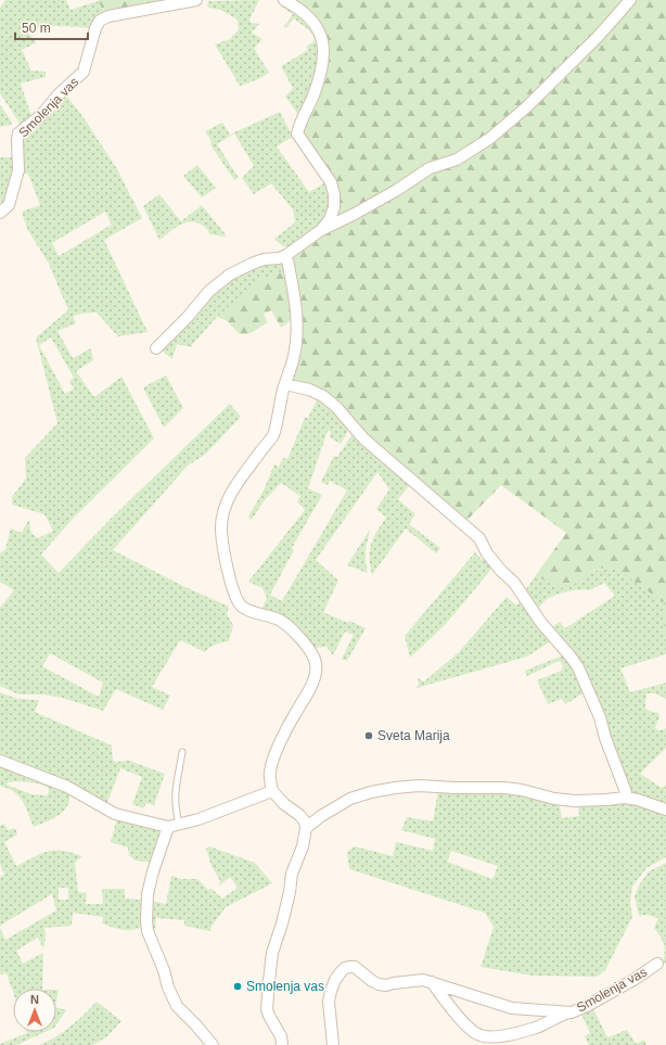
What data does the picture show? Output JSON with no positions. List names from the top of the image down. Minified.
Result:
{"streets":{"street":["Smolenja vas"]},"places":["Sveta Marija","Smolenja vas"],"scale_bar":"50 m","north":"top"}
